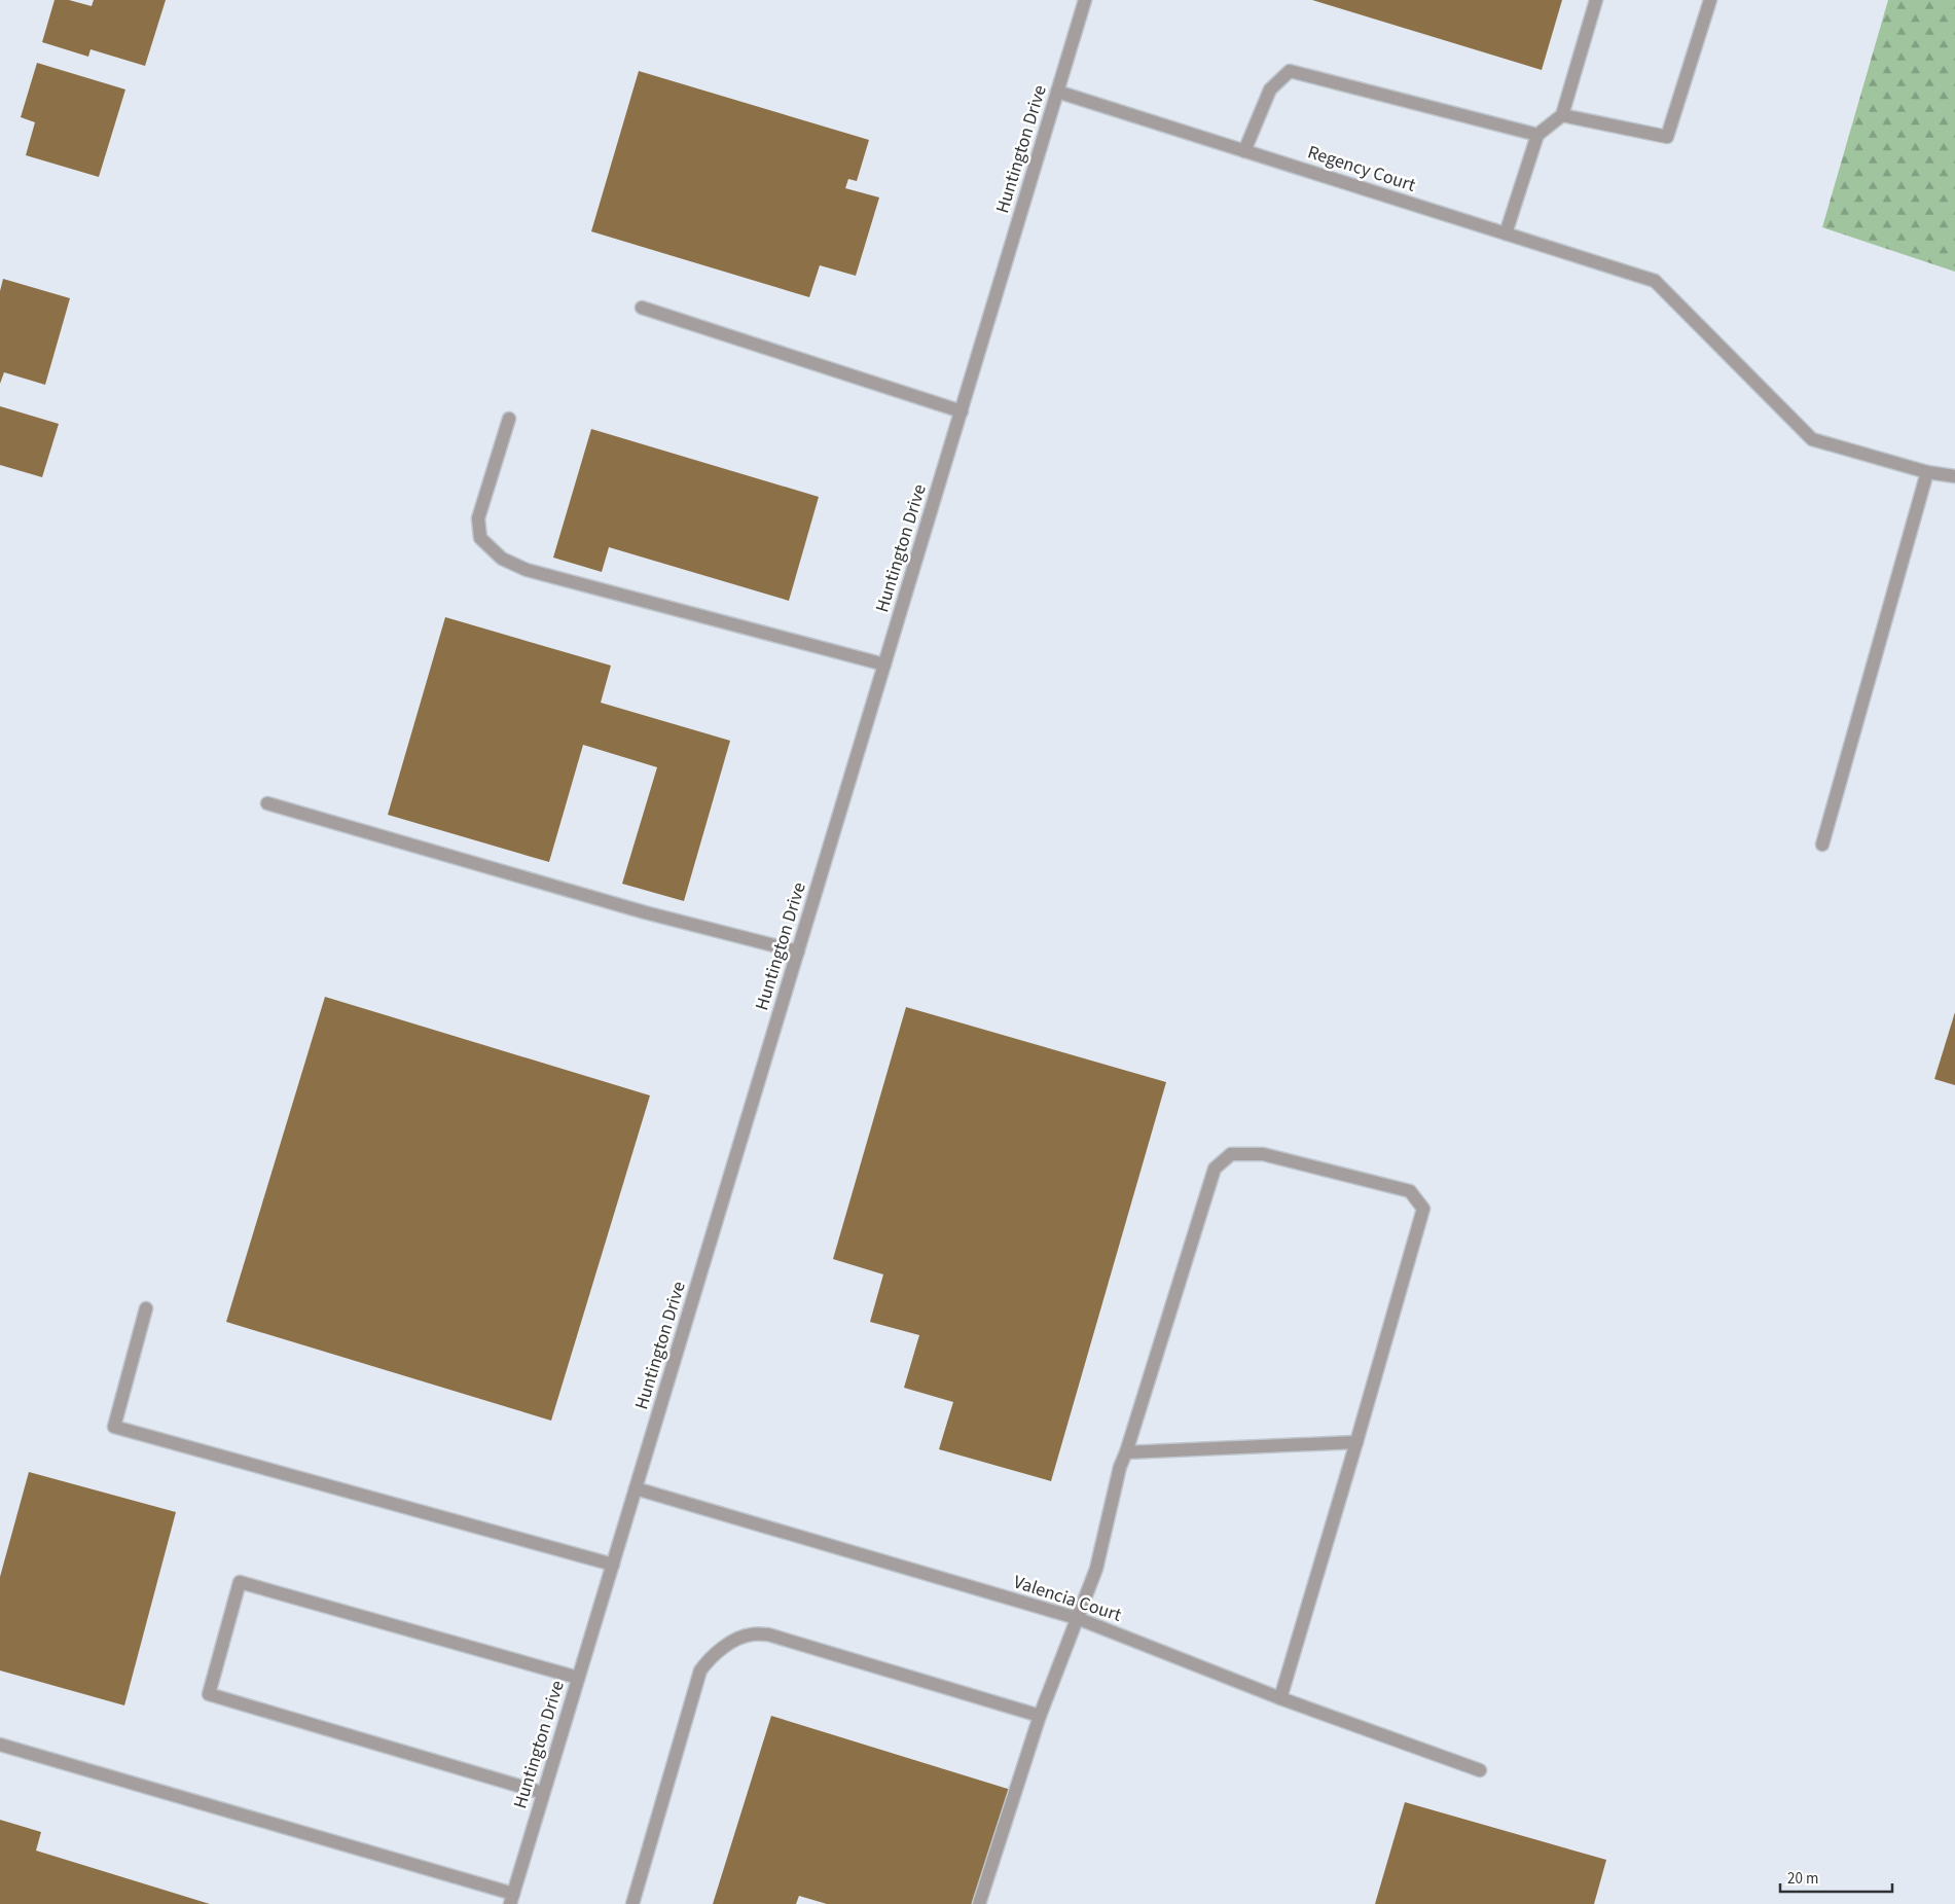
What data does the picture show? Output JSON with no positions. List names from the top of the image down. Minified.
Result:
{"streets":{"street":["Huntington Drive","Regency Court","Valencia Court"]},"crossings":[["Huntington Drive","Regency Court"],["Huntington Drive","Valencia Court"]],"scale_bar":"20 m"}
